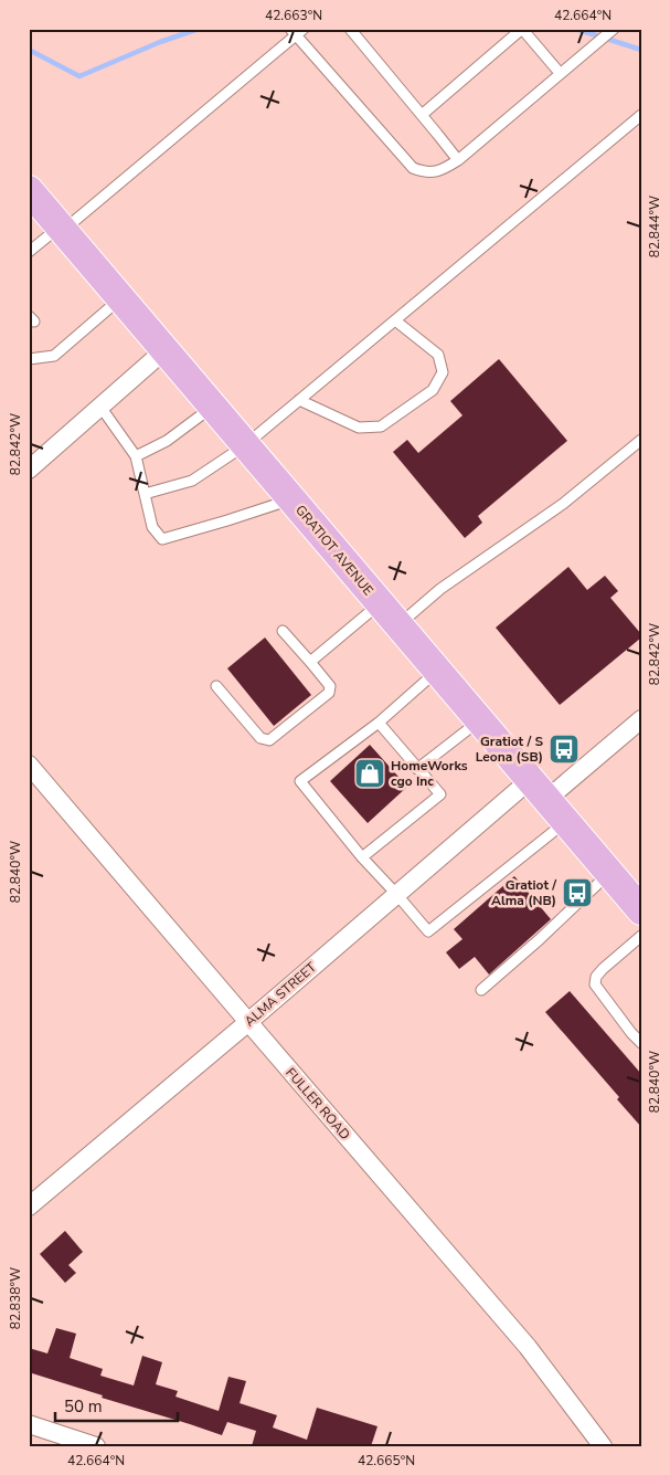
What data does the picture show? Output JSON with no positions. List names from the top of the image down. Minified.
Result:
{"streets":{"main road":["GRATIOT AVENUE"],"street":["ALMA STREET","FULLER ROAD"]},"crossings":[["GRATIOT AVENUE","ALMA STREET"],["ALMA STREET","FULLER ROAD"]],"places":{"bus stop":["Gratiot / S Leona (SB)","Gratiot / Alma (NB)"],"shop":["HomeWorks cgo Inc"]},"scale_bar":"50 m","coordinates":["42.663°N","42.664°N","82.844°W","82.842°W","82.840°W","82.838°W","42.665°N"]}
